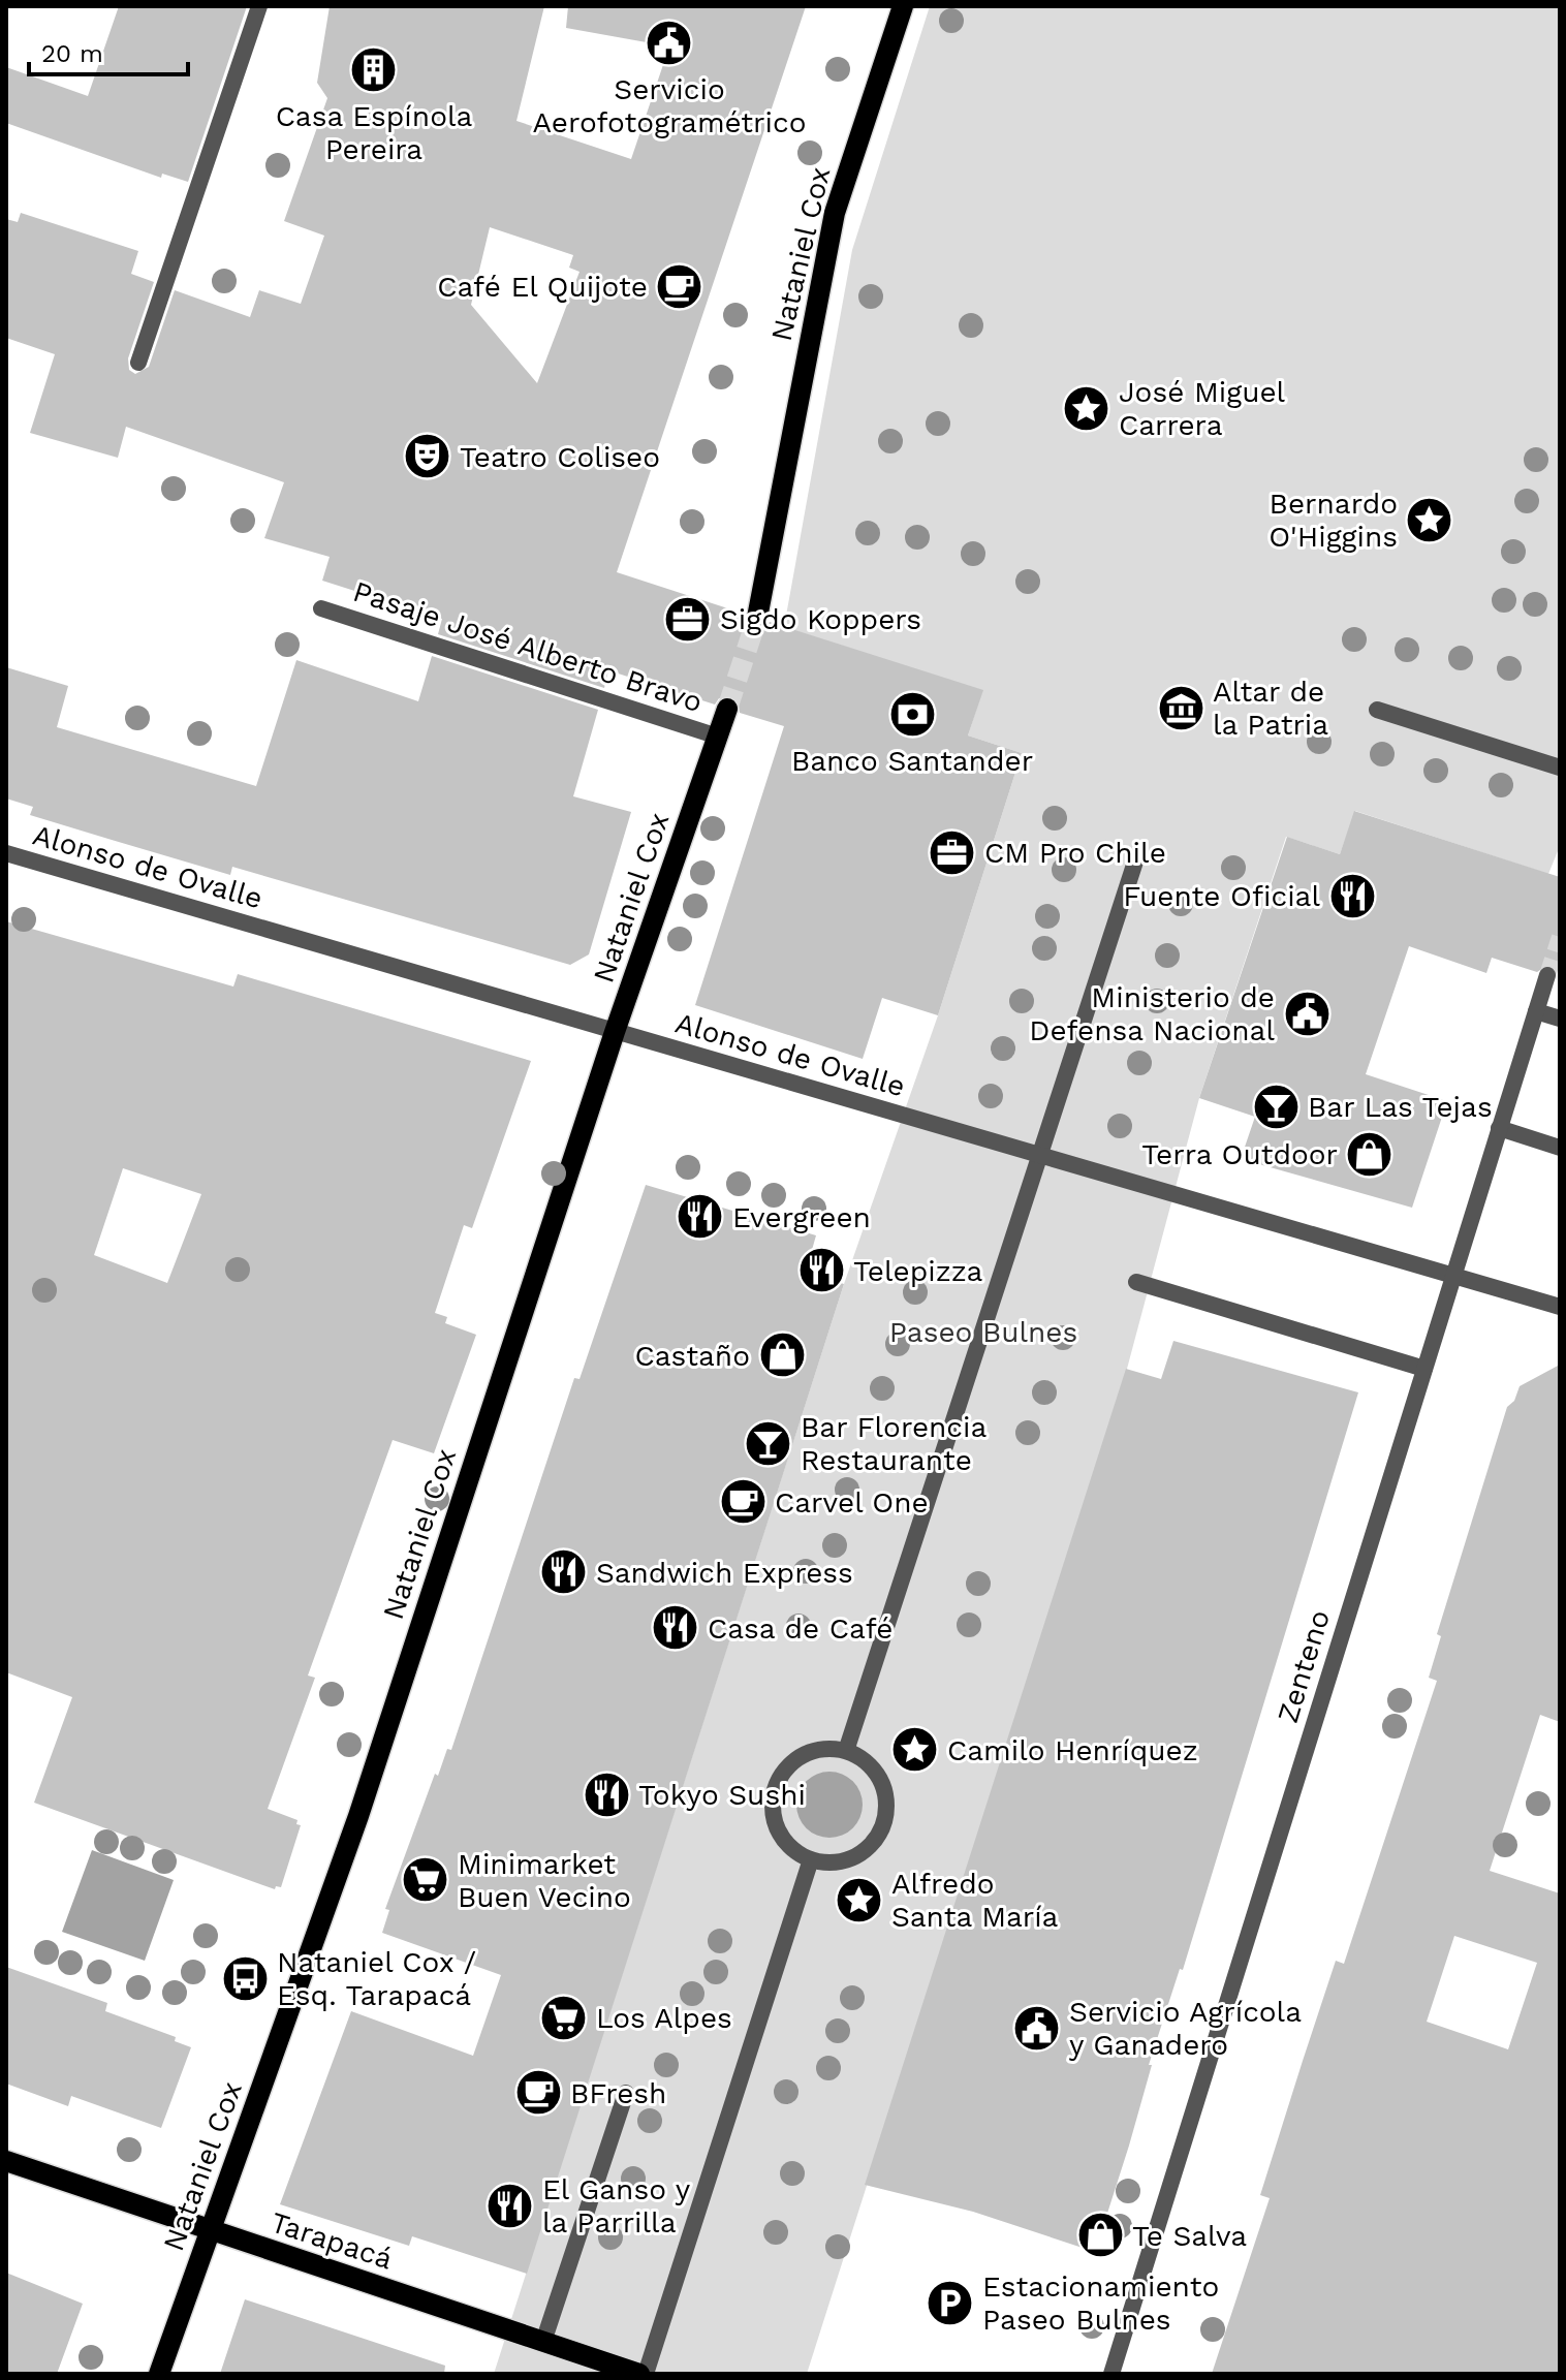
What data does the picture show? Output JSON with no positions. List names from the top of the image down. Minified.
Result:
{"streets":{"main road":["Nataniel Cox","Tarapacá"],"street":["Pasaje José Alberto Bravo","Alonso de Ovalle","Zenteno"]},"crossings":[["Nataniel Cox","Pasaje José Alberto Bravo"],["Nataniel Cox","Alonso de Ovalle"],["Nataniel Cox","Tarapacá"],["Alonso de Ovalle","Zenteno"]],"parks":["Paseo Bulnes"],"places":{"public building":["Servicio Aerofotogramétrico","Ministerio de Defensa Nacional","Servicio Agrícola y Ganadero"],"building":["Casa Espínola Pereira"],"cafe":["Café El Quijote","Carvel One","BFresh"],"place":["José Miguel Carrera","Bernardo O'Higgins","Camilo Henríquez","Alfredo Santa María"],"theatre":["Teatro Coliseo"],"office":["Sigdo Koppers","CM Pro Chile"],"museum":["Altar de la Patria"],"bank":["Banco Santander"],"restaurant":["Fuente Oficial","Evergreen","Telepizza","Sandwich Express","Casa de Café","Tokyo Sushi","El Ganso y la Parrilla"],"bar":["Bar Las Tejas","Bar Florencia Restaurante"],"shop":["Terra Outdoor","Castaño","Te Salva"],"supermarket":["Minimarket Buen Vecino","Los Alpes"],"bus stop":["Nataniel Cox / Esq. Tarapacá"],"parking":["Estacionamiento Paseo Bulnes"]},"scale_bar":"20 m"}
